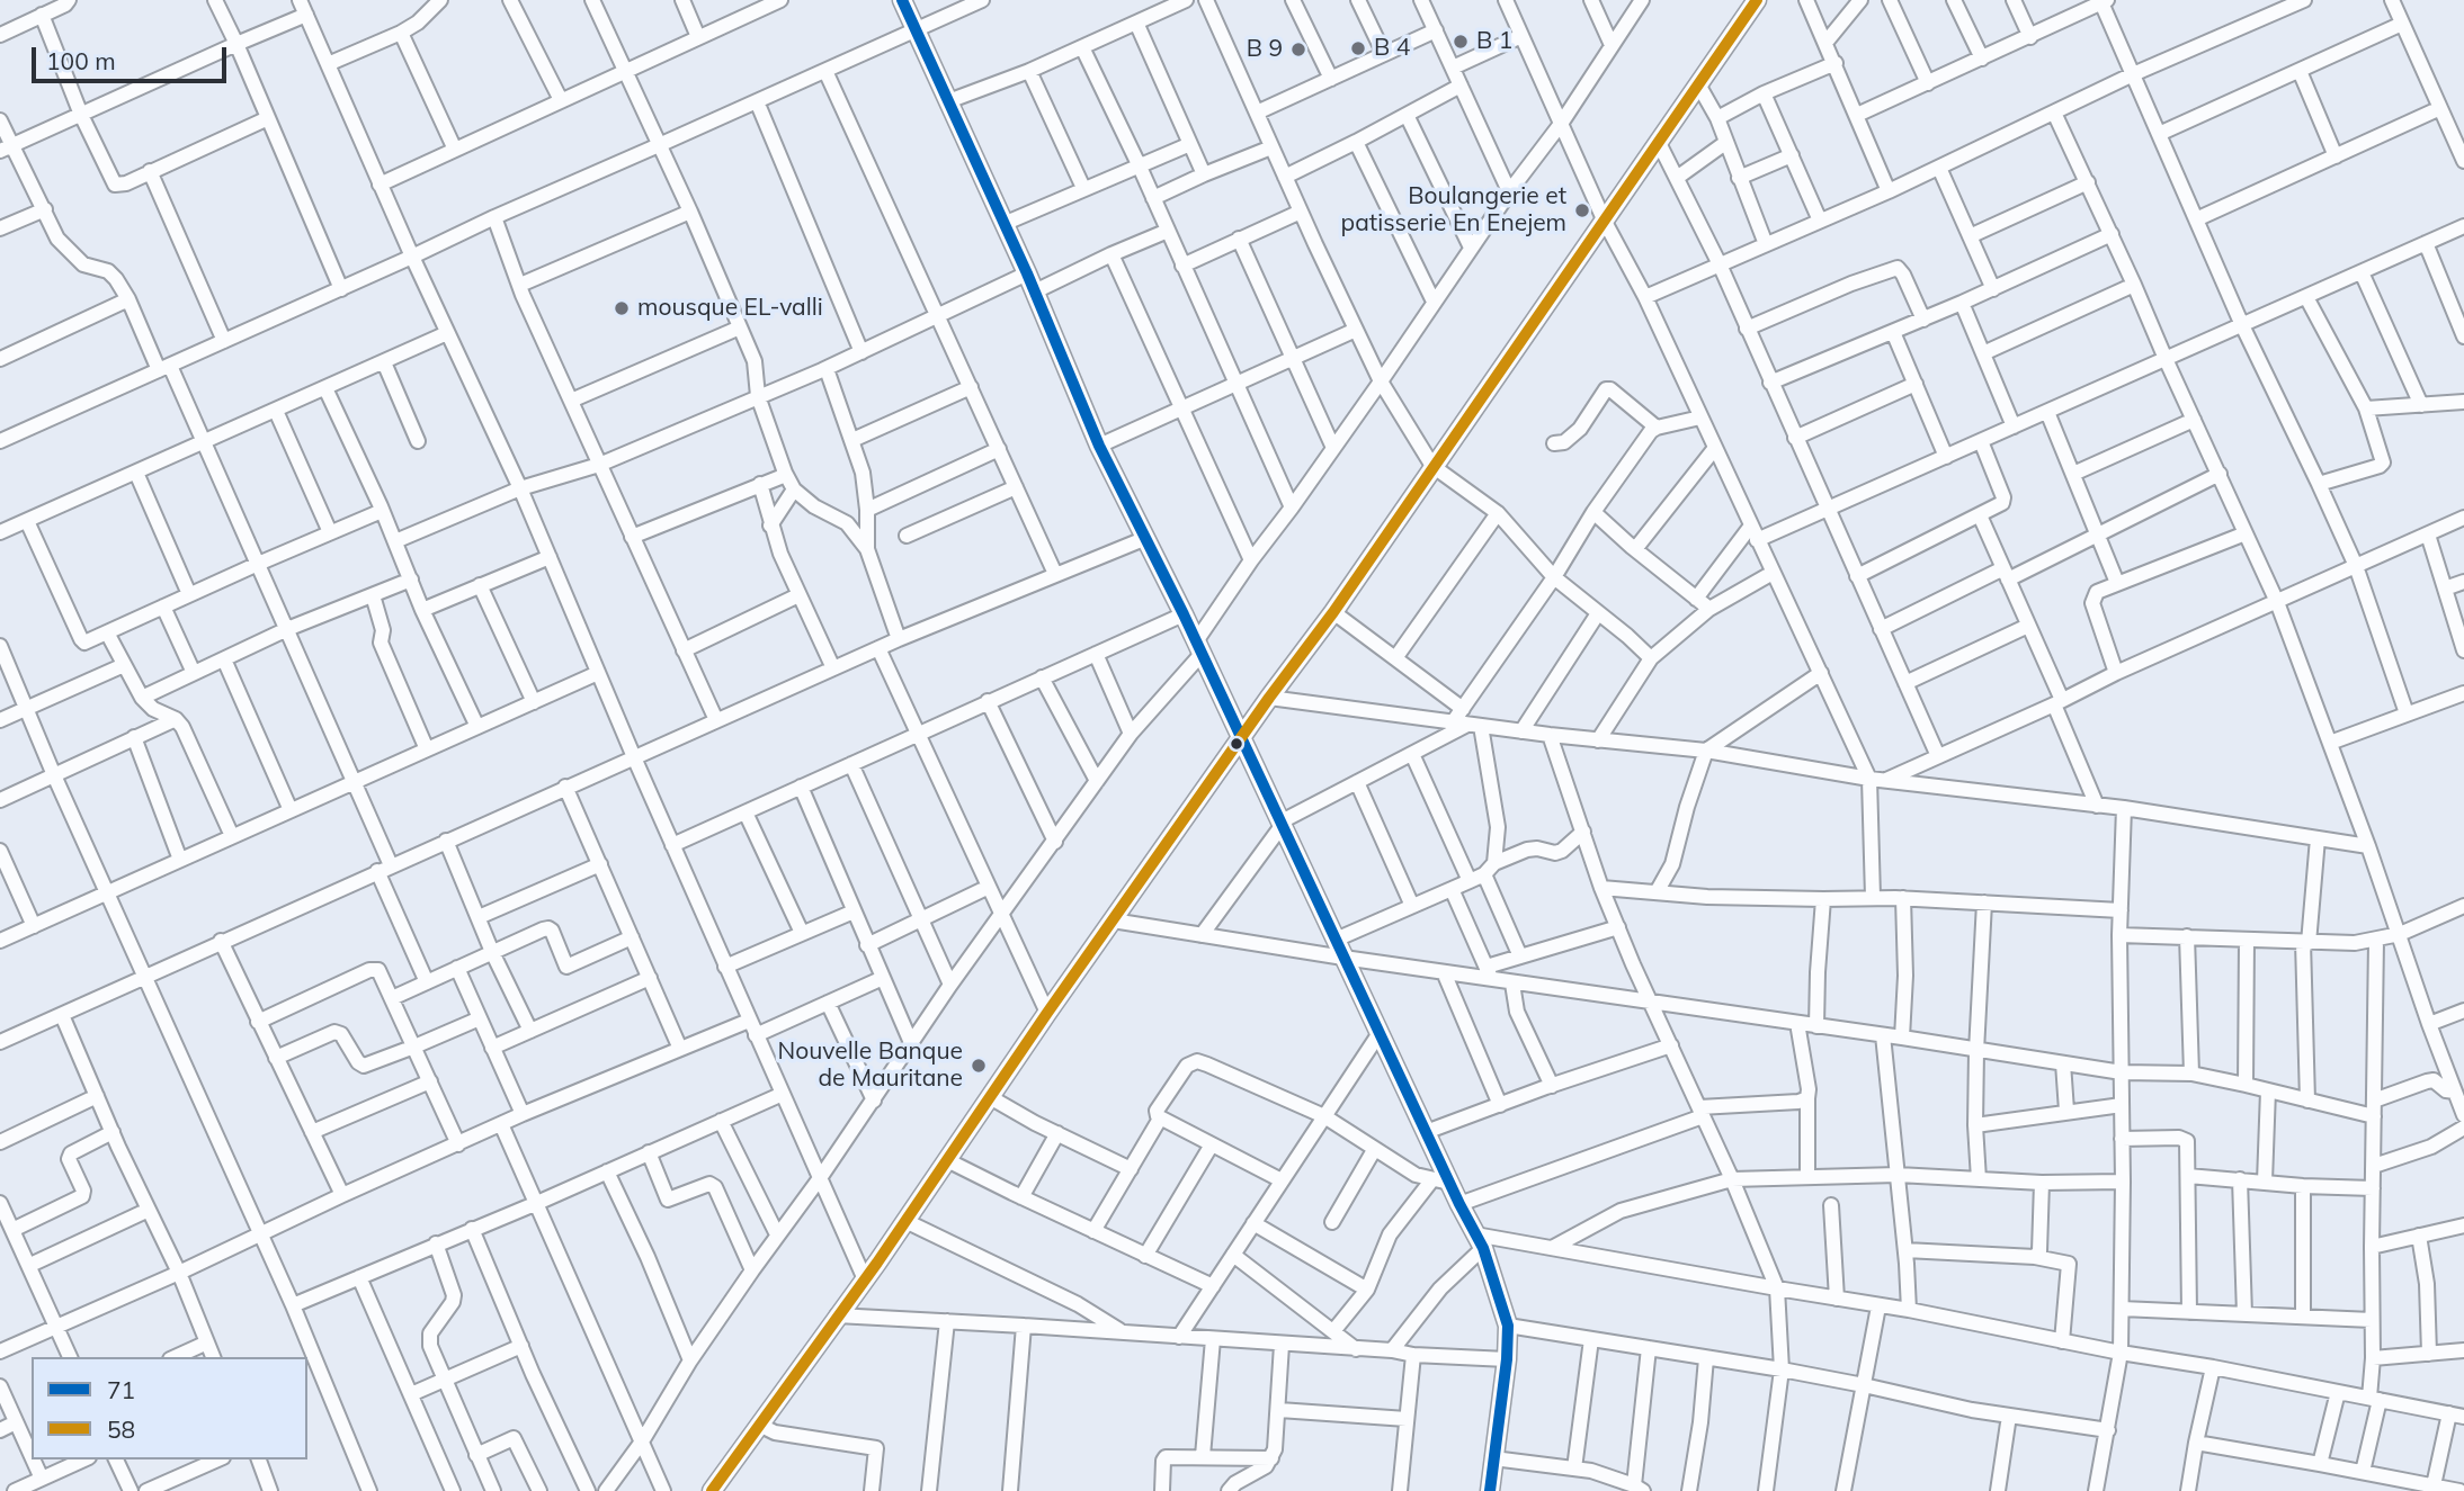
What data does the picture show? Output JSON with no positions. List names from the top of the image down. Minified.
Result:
{"places":["B 1","B 4","B 9","Boulangerie et patisserie En Enejem","mousque EL-valli","Nouvelle Banque de Mauritane"],"lines":["transit line 71","transit line 58"],"legend":["71","58"],"scale_bar":"100 m"}
